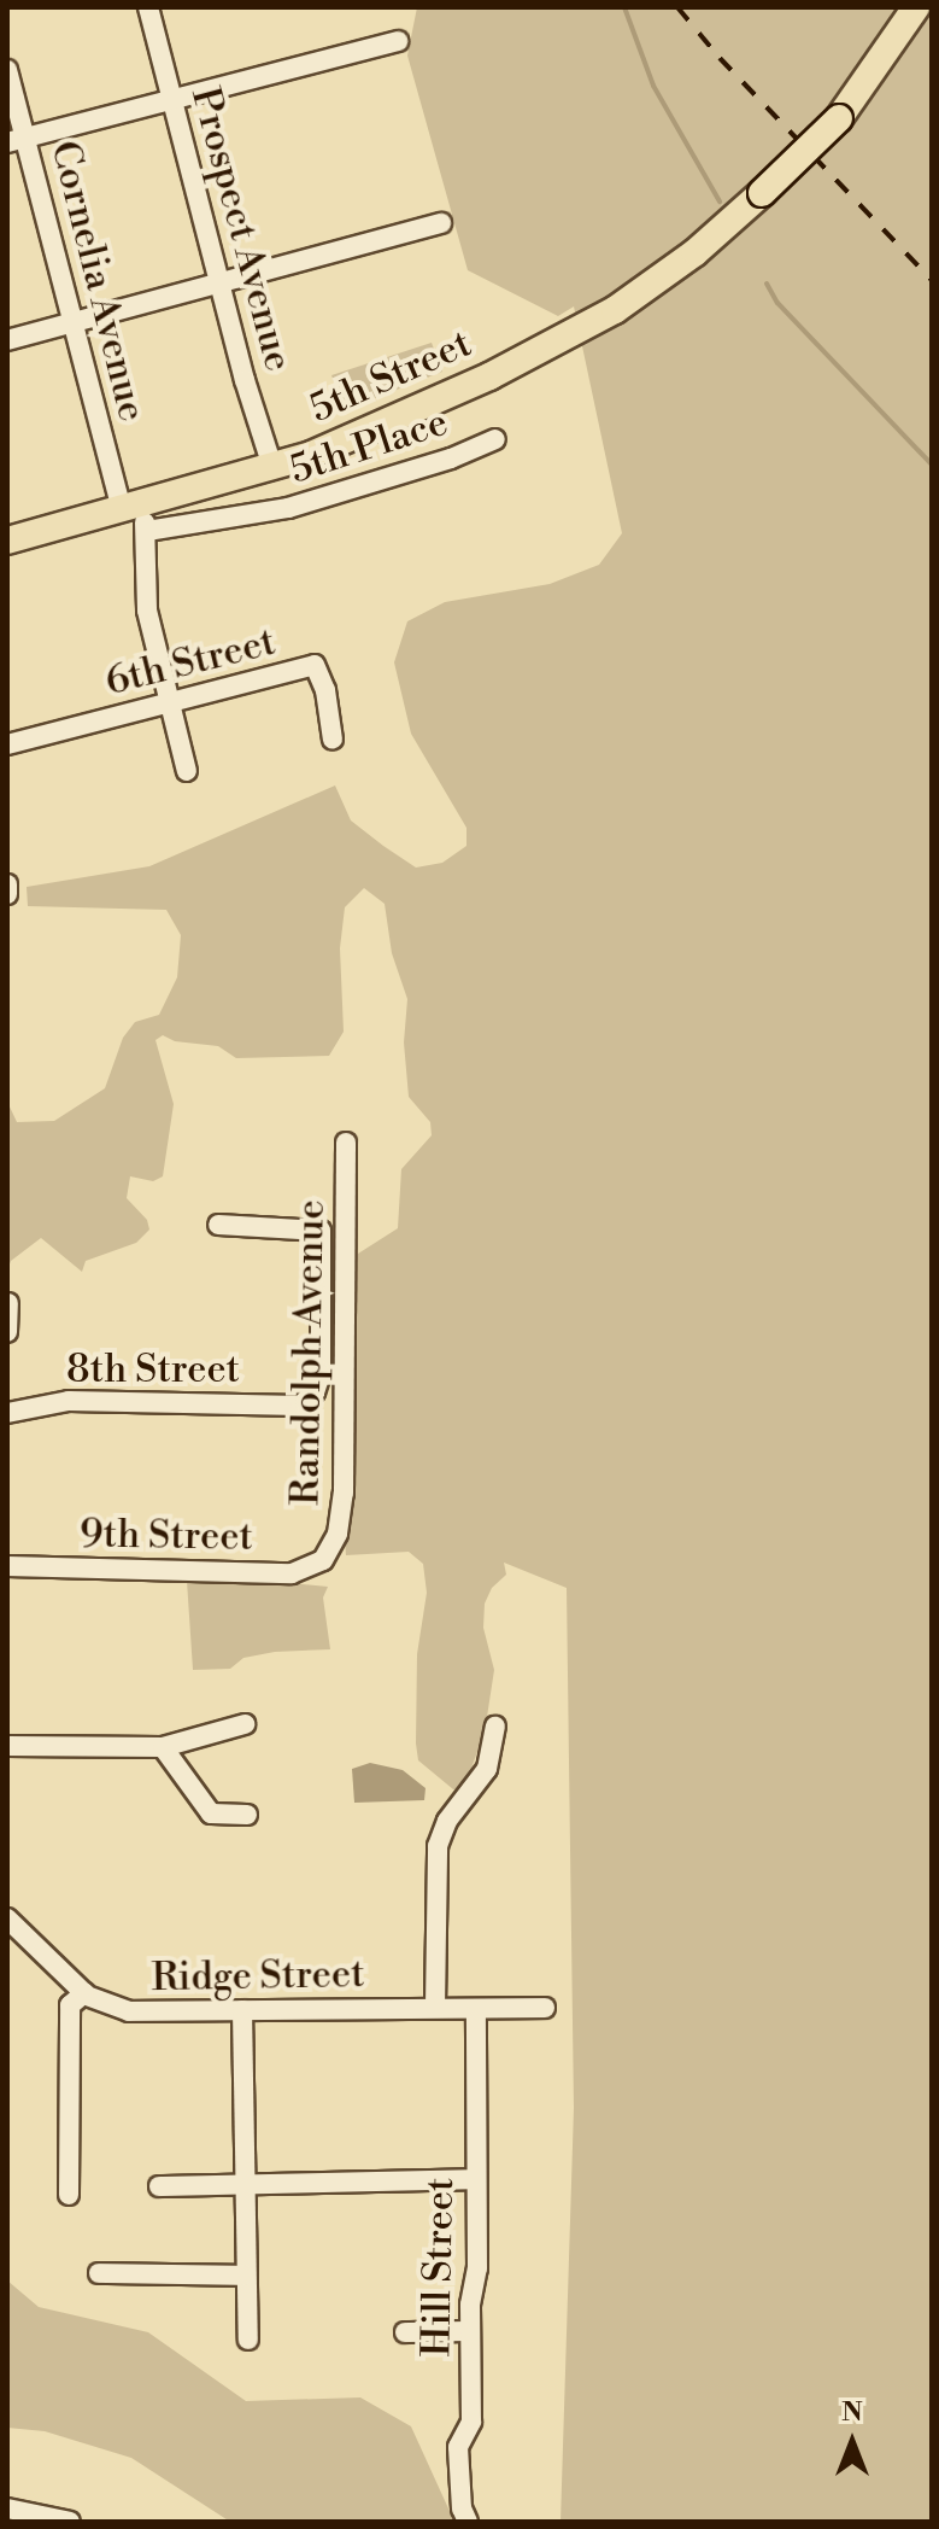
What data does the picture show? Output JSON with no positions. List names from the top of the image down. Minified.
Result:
{"streets":{"main road":["5th Street"],"street":["Prospect Avenue","Cornelia Avenue","5th Place","6th Street","Randolph Avenue","8th Street","9th Street","Ridge Street","Hill Street"]},"crossings":[["Prospect Avenue","5th Street"],["Cornelia Avenue","5th Street"],["Cornelia Avenue","5th Place"],["Cornelia Avenue","6th Street"],["Randolph Avenue","8th Street"],["Randolph Avenue","9th Street"],["Ridge Street","Hill Street"]],"north":"top"}
